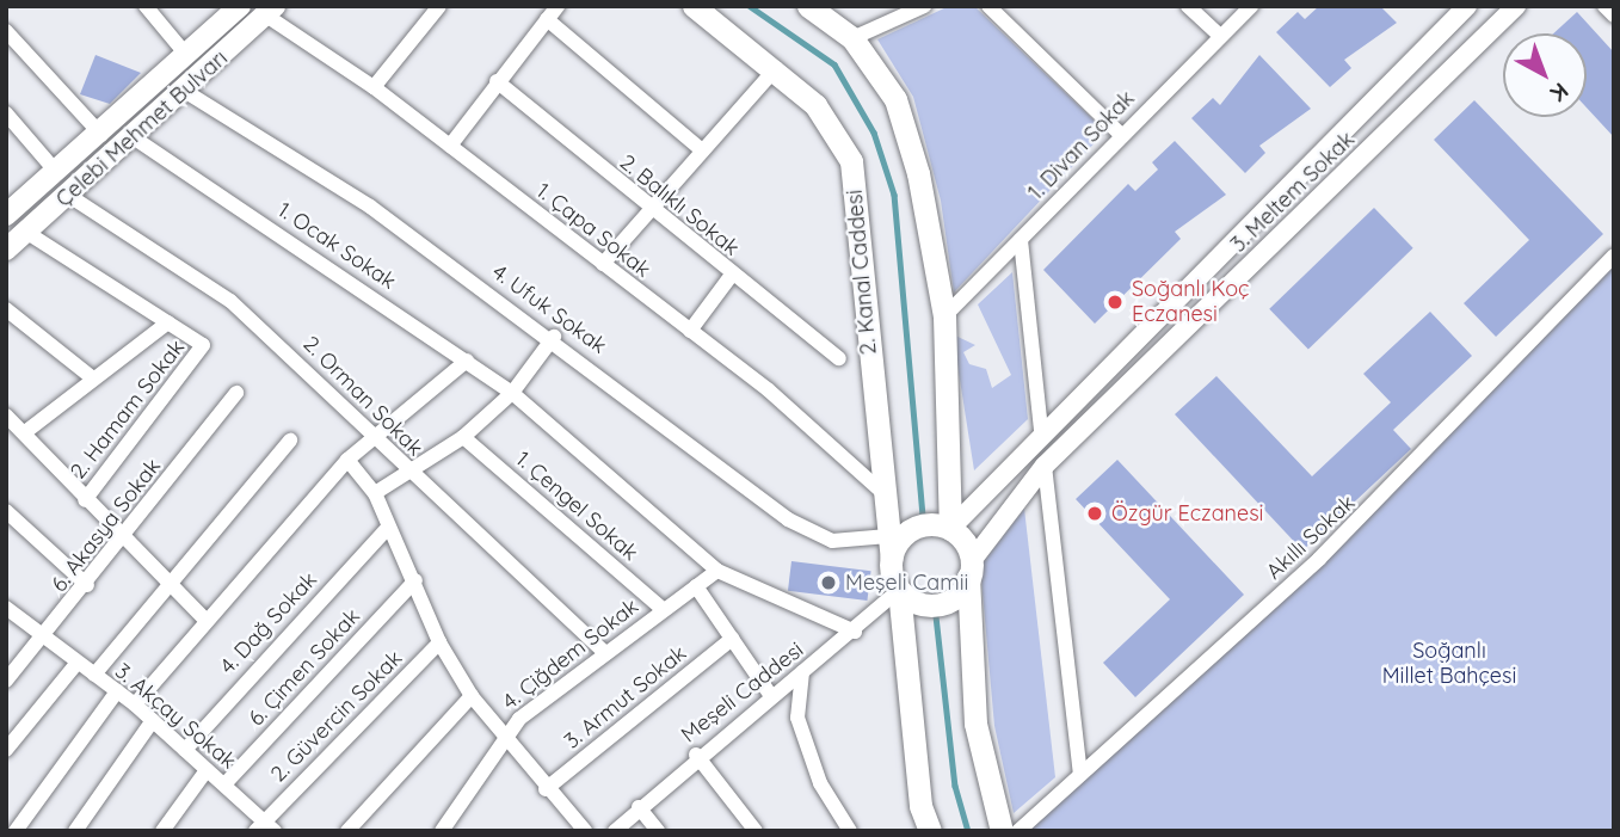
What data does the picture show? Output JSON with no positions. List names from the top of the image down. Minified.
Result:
{"streets":{"main road":["Çelebi Mehmet Bulvarı","2. Kanal Caddesi"],"street":["1. Divan Sokak","3. Meltem Sokak","2. Balıklı Sokak","1. Çapa Sokak","1. Ocak Sokak","4. Ufuk Sokak","2. Orman Sokak","2. Hamam Sokak","1. Çengel Sokak","6. Akasya Sokak","Akıllı Sokak","4. Dağ Sokak","4. Çiğdem Sokak","6. Çimen Sokak","Meşeli Caddesi","3. Armut Sokak","3. Akçay Sokak","2. Güvercin Sokak"]},"crossings":[["Çelebi Mehmet Bulvarı","1. Çapa Sokak"],["Çelebi Mehmet Bulvarı","1. Ocak Sokak"],["Çelebi Mehmet Bulvarı","4. Ufuk Sokak"],["Çelebi Mehmet Bulvarı","2. Orman Sokak"],["3. Meltem Sokak","2. Kanal Caddesi"],["3. Meltem Sokak","4. Ufuk Sokak"],["3. Meltem Sokak","Meşeli Caddesi"],["1. Çapa Sokak","2. Kanal Caddesi"],["1. Ocak Sokak","4. Çiğdem Sokak"],["1. Ocak Sokak","Meşeli Caddesi"],["2. Kanal Caddesi","4. Ufuk Sokak"],["2. Kanal Caddesi","Meşeli Caddesi"],["4. Ufuk Sokak","Meşeli Caddesi"],["2. Orman Sokak","4. Çiğdem Sokak"],["1. Çengel Sokak","4. Çiğdem Sokak"],["6. Akasya Sokak","3. Akçay Sokak"],["4. Dağ Sokak","3. Akçay Sokak"],["6. Çimen Sokak","3. Akçay Sokak"],["3. Akçay Sokak","2. Güvercin Sokak"]],"parks":["Soğanlı Millet Bahçesi"],"places":["Soğanlı Koç Eczanesi","Özgür Eczanesi","Meşeli Camii"],"north":"bottom right"}
